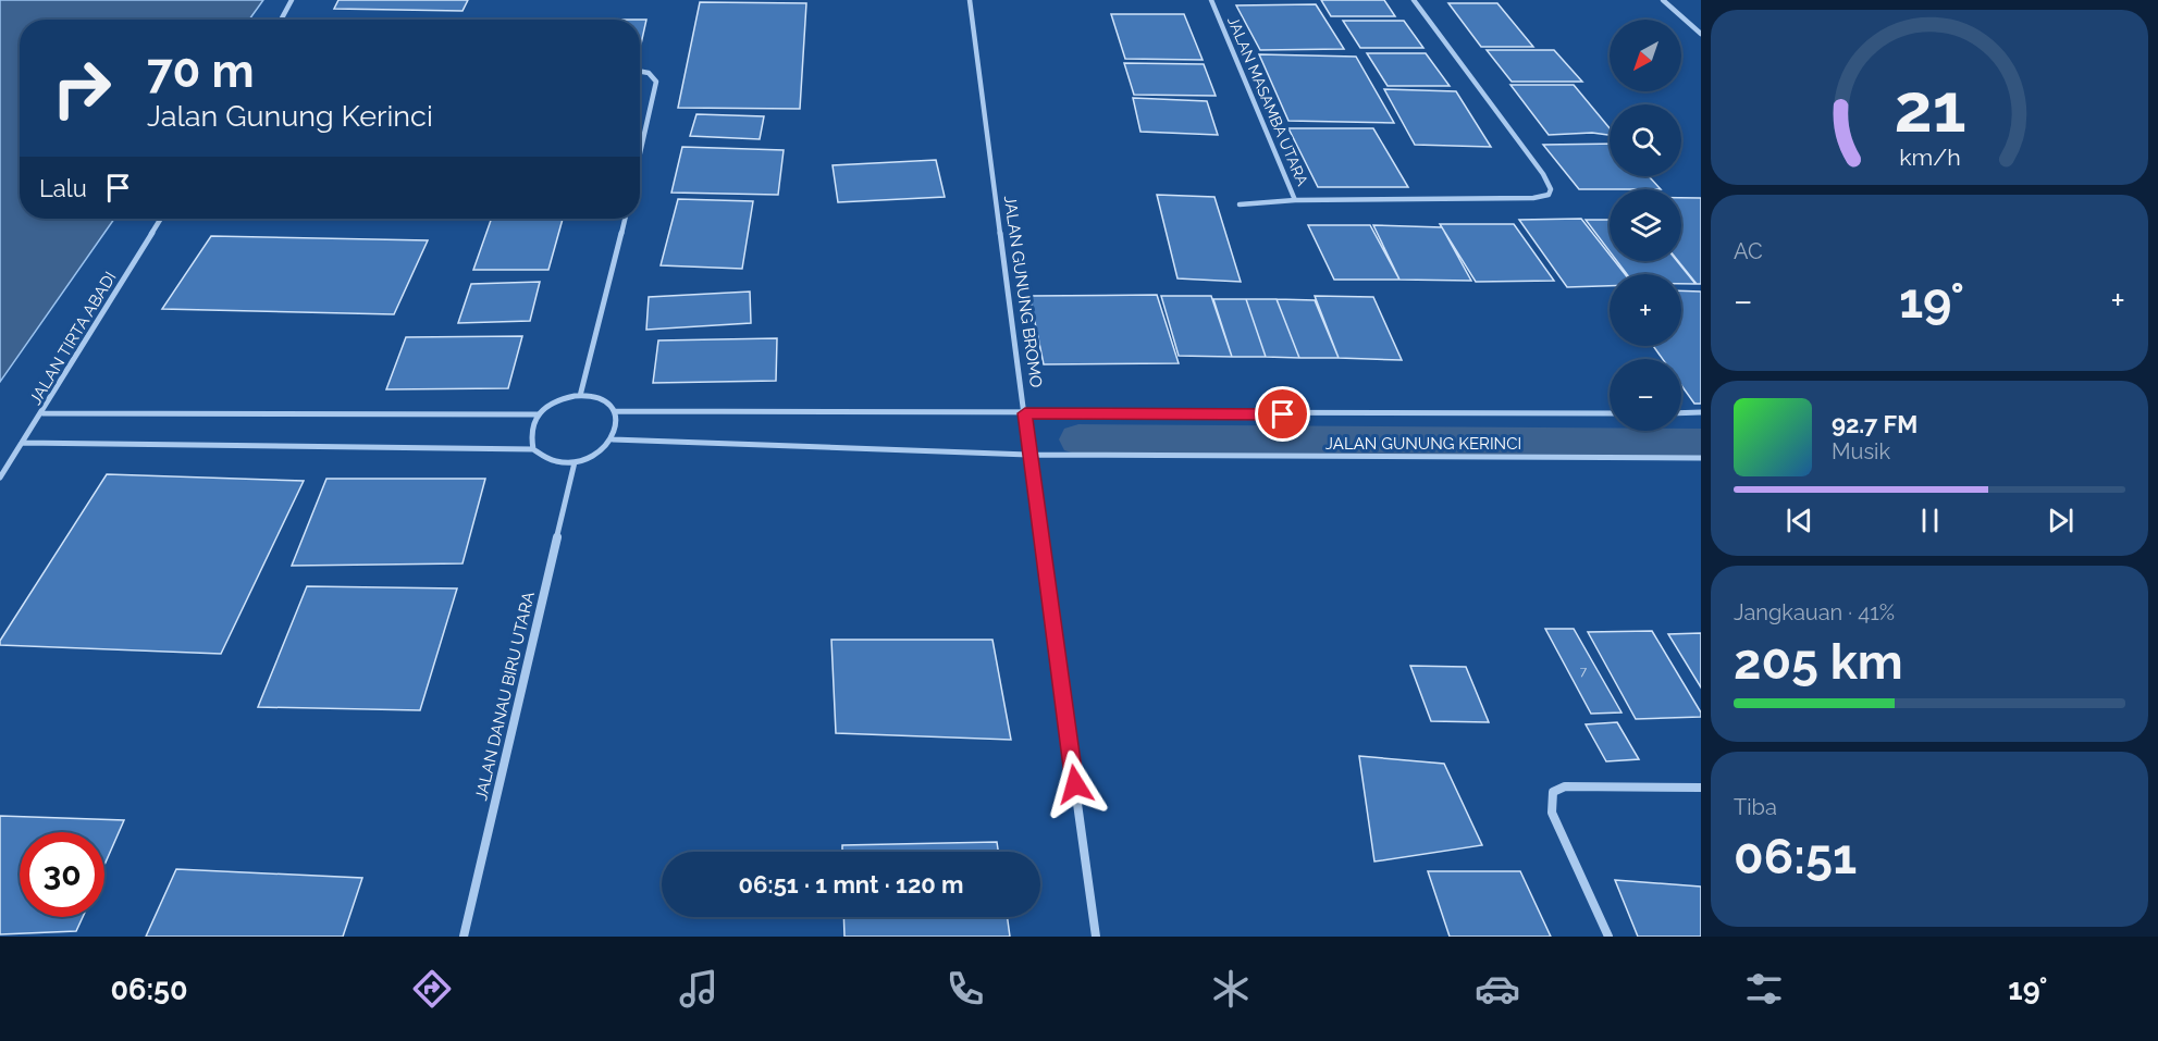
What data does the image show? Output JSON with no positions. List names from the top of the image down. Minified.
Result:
{"streets":{"street":["JALAN MASAMBA UTARA","JALAN GUNUNG BROMO","JALAN TIRTA ABADI","JALAN GUNUNG KERINCI","JALAN DANAU BIRU UTARA"]},"crossings":[["JALAN GUNUNG BROMO","JALAN GUNUNG KERINCI"],["JALAN GUNUNG KERINCI","JALAN DANAU BIRU UTARA"]],"house_numbers":["7"],"north":"bottom left","page":{"map_buttons":["+","−"],"turn":["70 m","Jalan Gunung Kerinci"],"then":"Lalu","tile":["AC",["Jangkauan · 41%","205 km"],["Tiba","06:51"]],"heat":["−","19°","+"],"song":["92.7 FM","Musik"],"limit":"30","trip":"06:51 · 1 mnt · 120 m","tabs":["06:50","19°"],"gauge":["21","km/h"]}}
